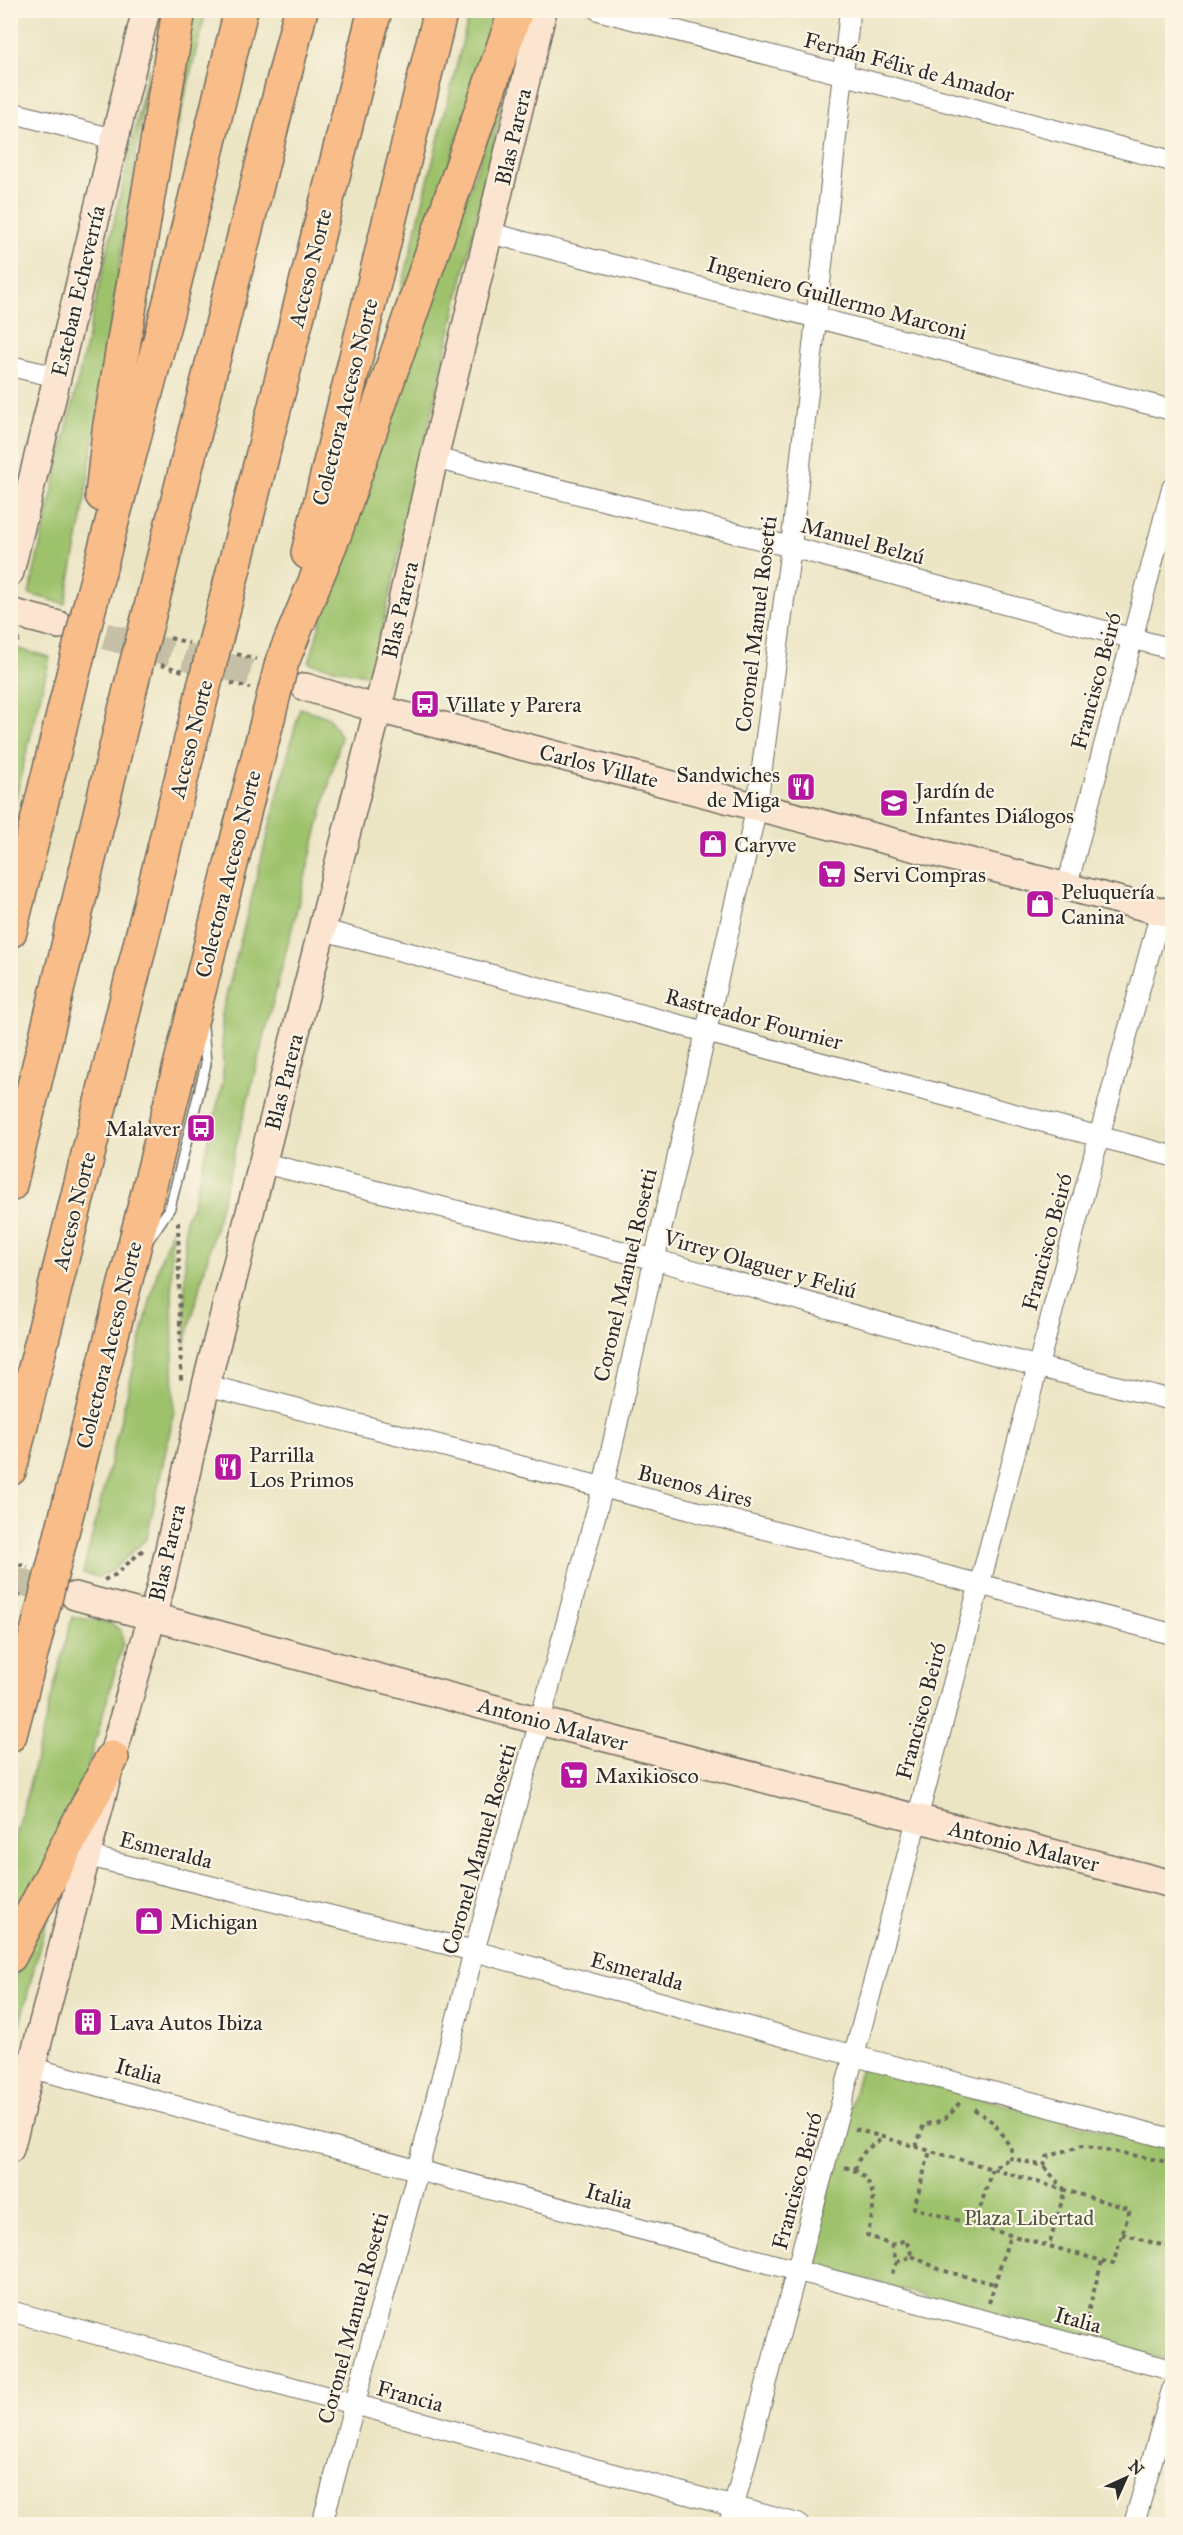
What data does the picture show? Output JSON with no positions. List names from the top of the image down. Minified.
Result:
{"streets":{"highway":["Acceso Norte","Colectora Acceso Norte"],"street":["Fernán Félix de Amador","Blas Parera","Esteban Echeverría","Ingeniero Guillermo Marconi","Manuel Belzú","Coronel Manuel Rosetti","Francisco Beiró","Carlos Villate","Rastreador Fournier","Virrey Olaguer y Feliú","Buenos Aires","Antonio Malaver","Esmeralda","Italia","Francia"]},"crossings":[["Fernán Félix de Amador","Coronel Manuel Rosetti"],["Blas Parera","Ingeniero Guillermo Marconi"],["Blas Parera","Manuel Belzú"],["Blas Parera","Carlos Villate"],["Blas Parera","Rastreador Fournier"],["Blas Parera","Virrey Olaguer y Feliú"],["Blas Parera","Buenos Aires"],["Blas Parera","Antonio Malaver"],["Blas Parera","Esmeralda"],["Blas Parera","Italia"],["Ingeniero Guillermo Marconi","Coronel Manuel Rosetti"],["Manuel Belzú","Coronel Manuel Rosetti"],["Manuel Belzú","Francisco Beiró"],["Coronel Manuel Rosetti","Carlos Villate"],["Coronel Manuel Rosetti","Rastreador Fournier"],["Coronel Manuel Rosetti","Virrey Olaguer y Feliú"],["Coronel Manuel Rosetti","Buenos Aires"],["Coronel Manuel Rosetti","Antonio Malaver"],["Coronel Manuel Rosetti","Esmeralda"],["Coronel Manuel Rosetti","Italia"],["Coronel Manuel Rosetti","Francia"],["Francisco Beiró","Carlos Villate"],["Francisco Beiró","Rastreador Fournier"],["Francisco Beiró","Virrey Olaguer y Feliú"],["Francisco Beiró","Buenos Aires"],["Francisco Beiró","Antonio Malaver"],["Francisco Beiró","Esmeralda"],["Francisco Beiró","Italia"],["Francisco Beiró","Francia"]],"parks":["Plaza Libertad"],"places":{"bus stop":["Villate y Parera","Malaver"],"restaurant":["Sandwiches de Miga","Parrilla Los Primos"],"school or university":["Jardín de Infantes Diálogos"],"shop":["Caryve","Peluquería Canina","Michigan"],"supermarket":["Servi Compras","Maxikiosco"],"building":["Lava Autos Ibiza"]},"north":"top right"}
